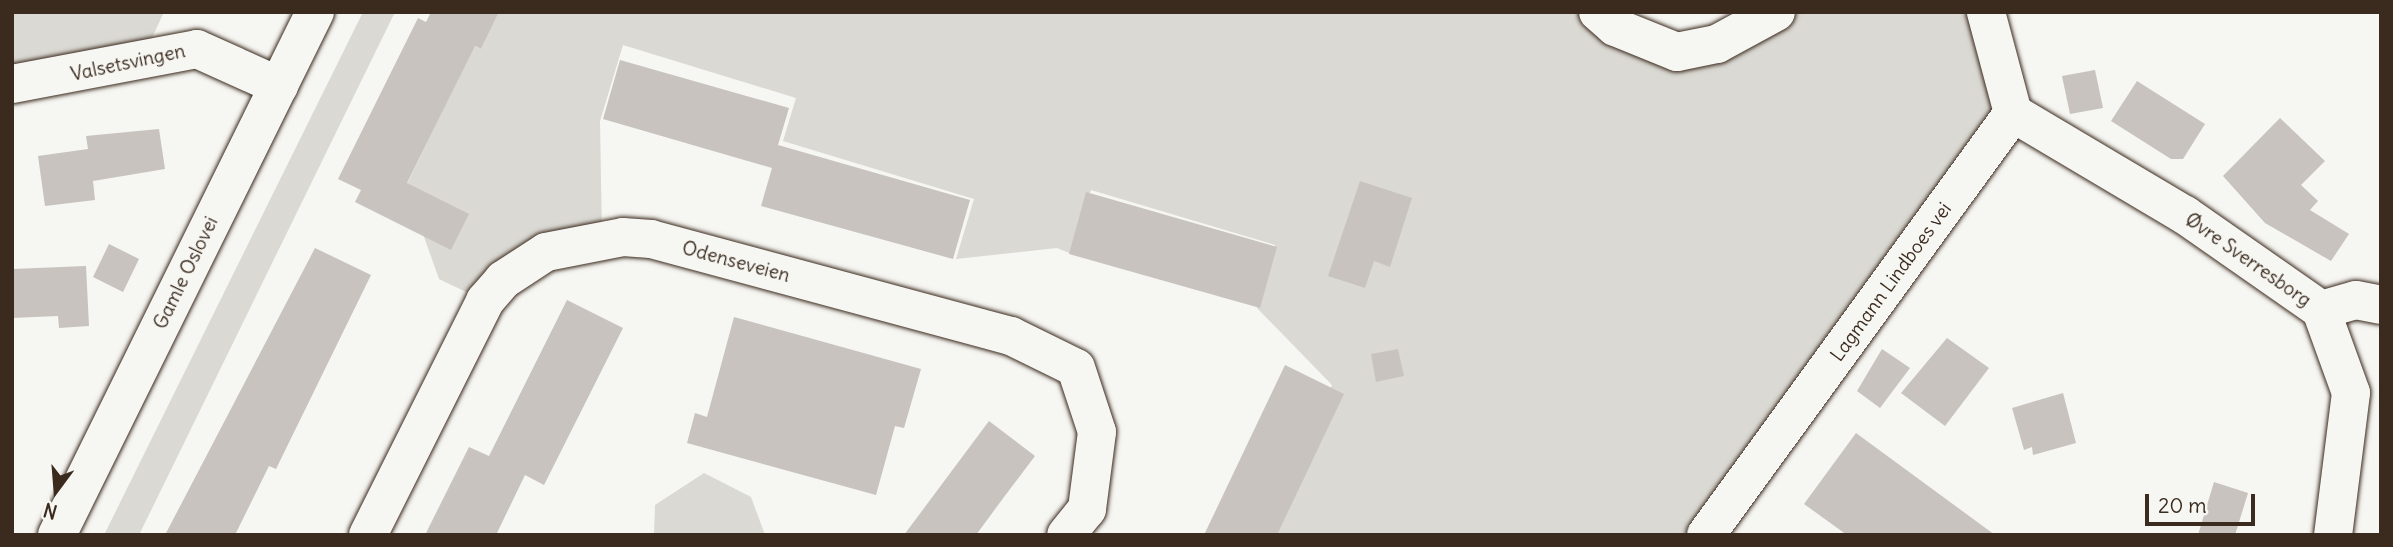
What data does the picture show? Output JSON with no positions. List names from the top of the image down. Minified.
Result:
{"streets":{"street":["Valsetsvingen","Øvre Sverresborg","Odenseveien","Gamle Oslovei","Lagmann Lindboes vei"]},"crossings":[["Valsetsvingen","Gamle Oslovei"],["Øvre Sverresborg","Lagmann Lindboes vei"]],"scale_bar":"20 m","north":"bottom"}
